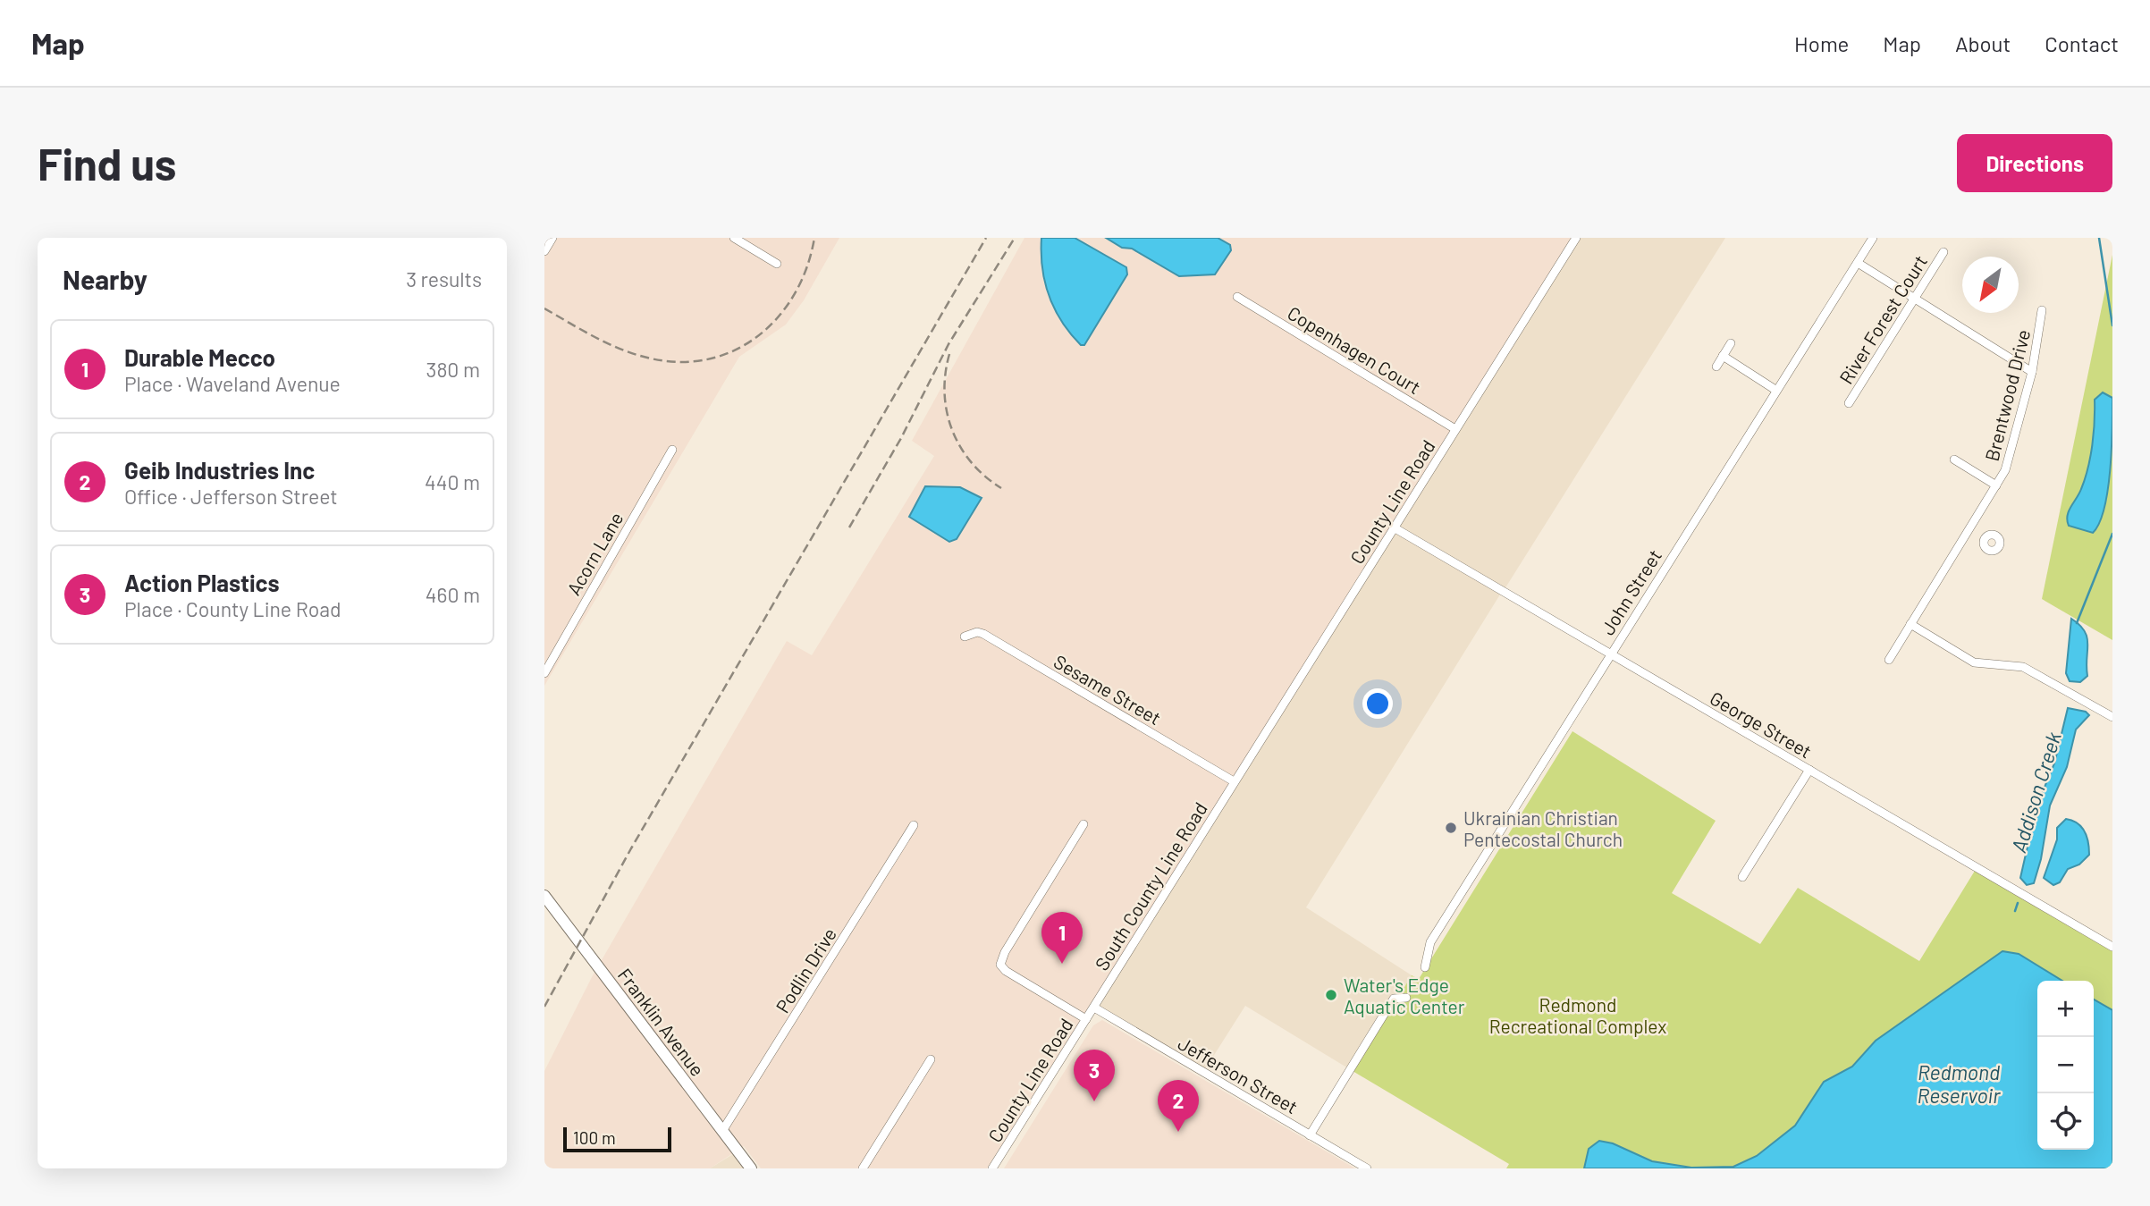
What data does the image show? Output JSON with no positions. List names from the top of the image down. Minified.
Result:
{"streets":{"main road":["Franklin Avenue"],"street":["River Forest Court","Copenhagen Court","Brentwood Drive","County Line Road","Acorn Lane","John Street","Sesame Street","George Street","South County Line Road","Podlin Drive","Jefferson Street"]},"crossings":[["Copenhagen Court","County Line Road"],["County Line Road","Sesame Street"],["County Line Road","George Street"],["County Line Road","South County Line Road"],["County Line Road","Jefferson Street"],["John Street","George Street"],["Sesame Street","South County Line Road"],["South County Line Road","Jefferson Street"],["Podlin Drive","Franklin Avenue"]],"water":["Addison Creek","Redmond Reservoir"],"parks":["Redmond Recreational Complex"],"places":["Ukrainian Christian Pentecostal Church","Water's Edge Aquatic Center"],"scale_bar":"100 m","north":"bottom left","page":{"header":"Map","nav":["Home","Map","About","Contact"],"buttons":"Directions","title":"Find us","heading":["Nearby","3 results"],"list":[{"mark":"1","name":"Durable Mecco","note":"Place · Waveland Avenue","value":"380 m"},{"mark":"2","name":"Geib Industries Inc","note":"Office · Jefferson Street","value":"440 m"},{"mark":"3","name":"Action Plastics","note":"Place · County Line Road","value":"460 m"}],"pins":["1","3","2"],"map_buttons":["+","−"],"scale":"100 m"}}
